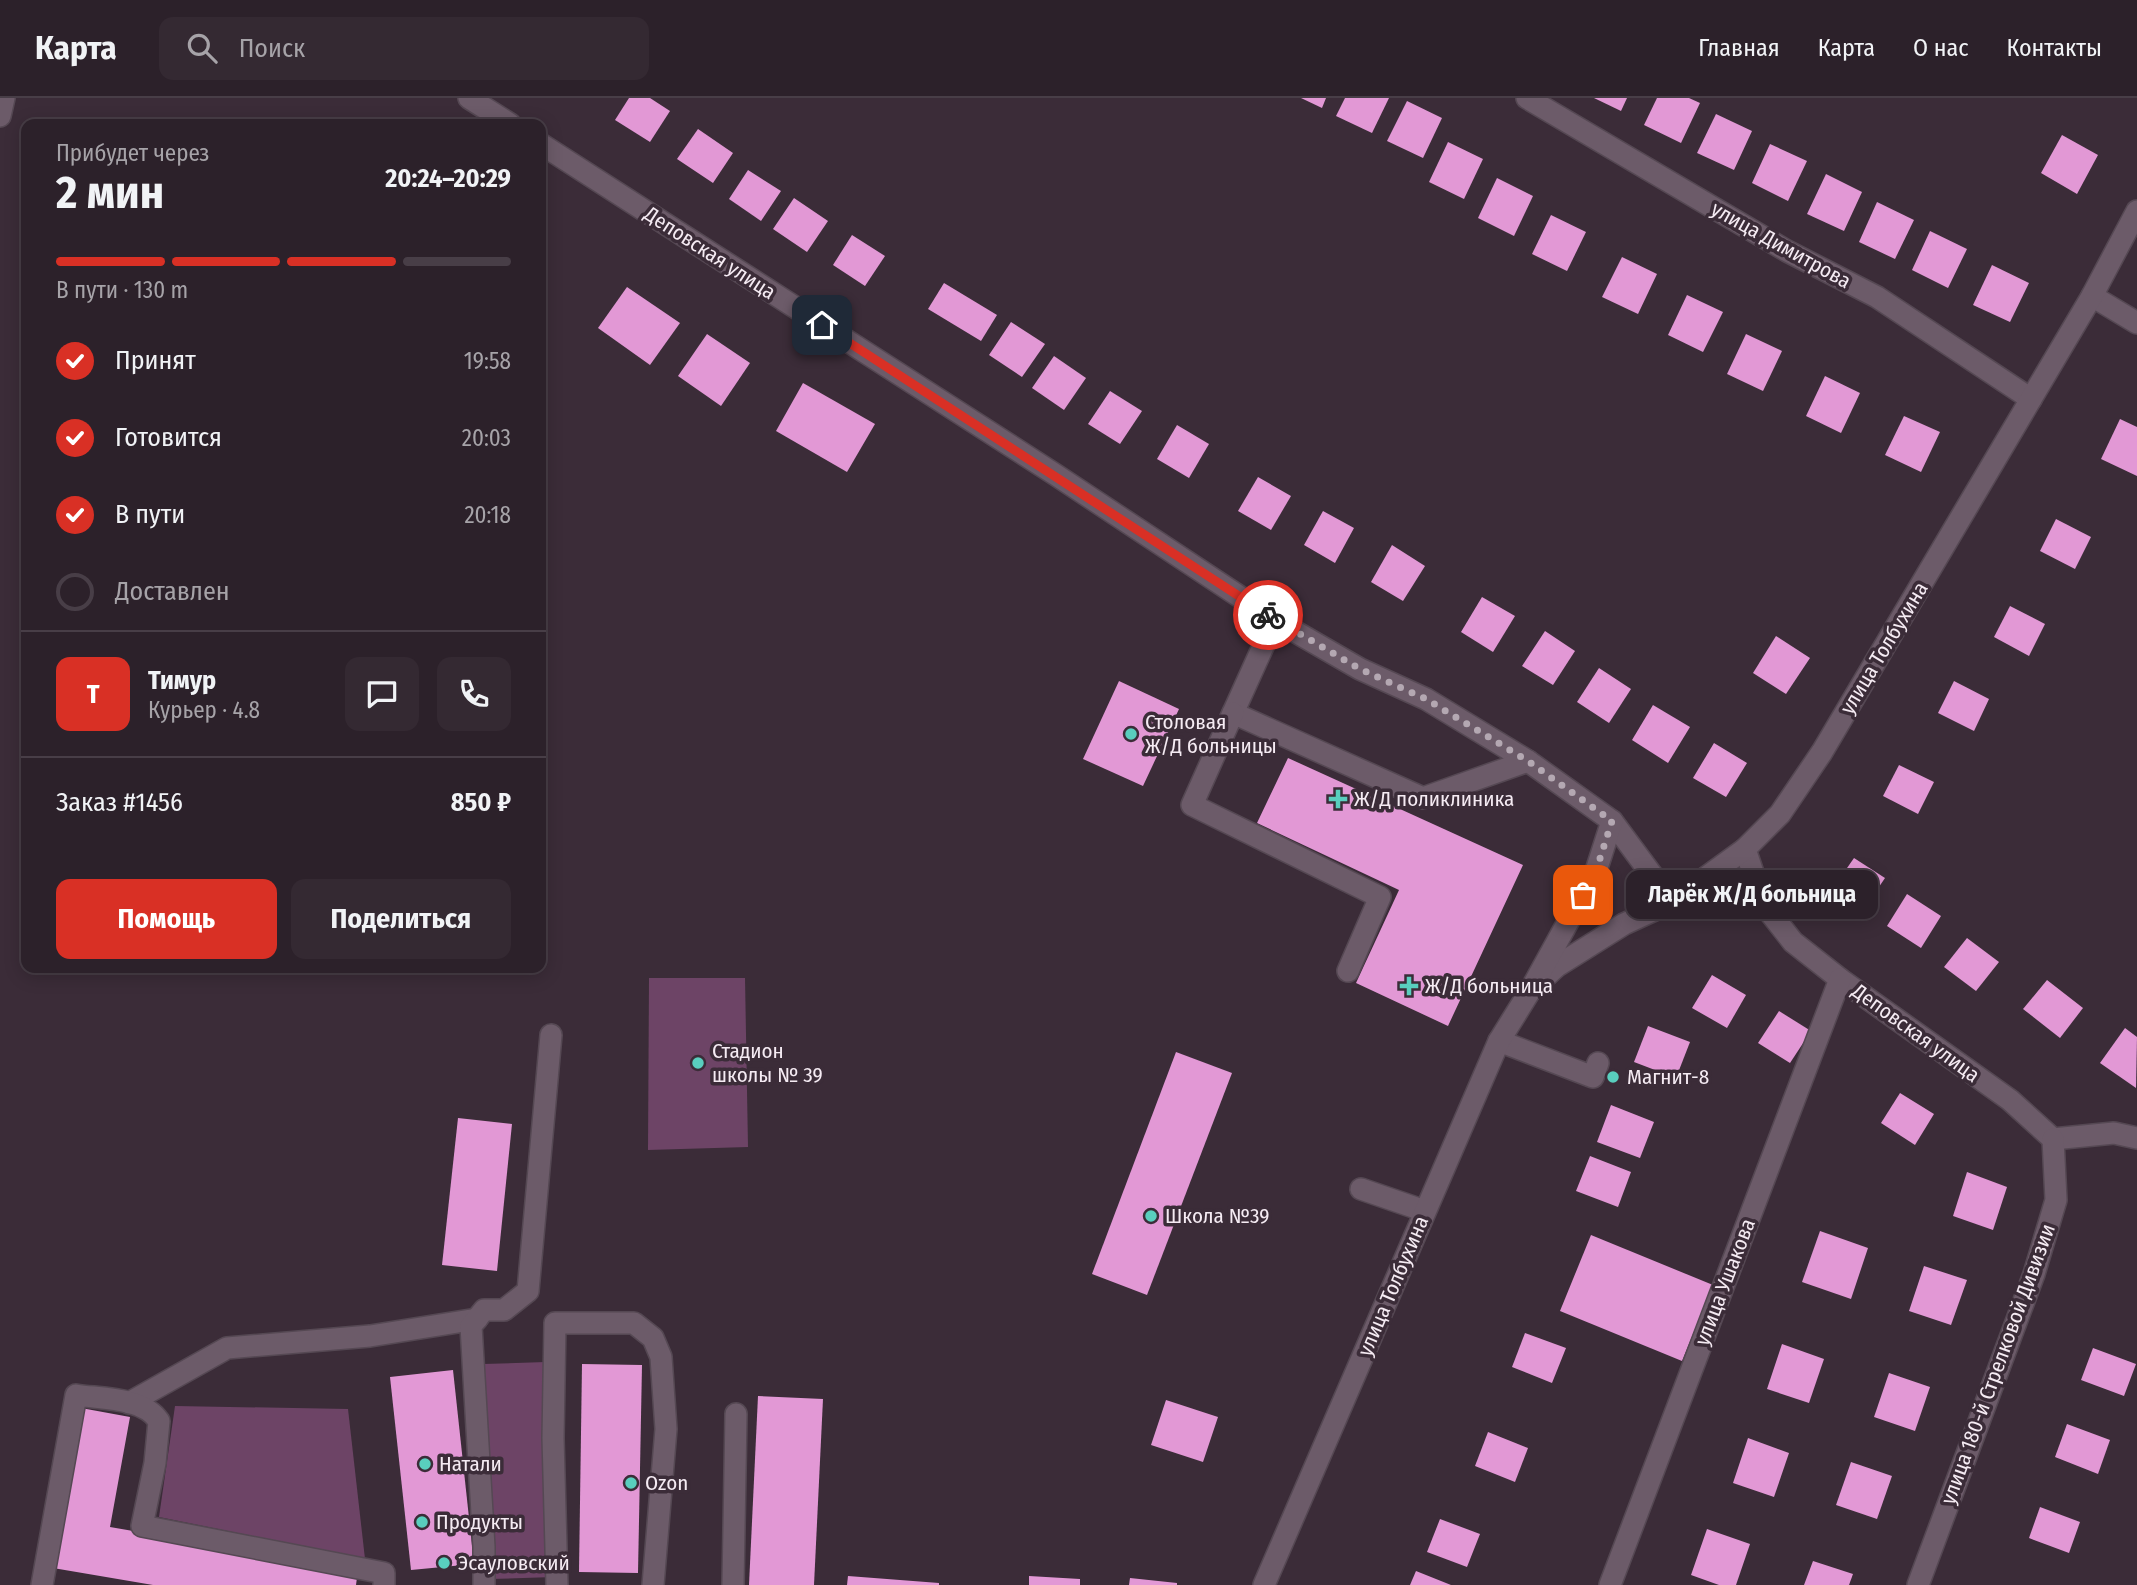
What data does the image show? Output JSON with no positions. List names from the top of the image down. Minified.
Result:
{"streets":{"street":["улица Димитрова","Деповская улица","улица Толбухина","улица Ушакова","улица 180-й Стрелковой Дивизии"]},"crossings":[["улица Димитрова","улица Толбухина"],["Деповская улица","улица Толбухина"],["Деповская улица","улица Ушакова"],["Деповская улица","улица 180-й Стрелковой Дивизии"]],"places":{"other":["Столовая Ж/Д больницы","Ларёк Ж/Д больница","Стадион школы № 39","Магнит-8","Школа №39","Натали","Ozon","Продукты","Эсауловский"],"health":["Ж/Д поликлиника","Ж/Д больница"]},"page":{"header":"Карта","search":"Поиск","nav":["Главная","Карта","О нас","Контакты"],"heading":["2 мин","Прибудет через","20:24–20:29"],"panel":["Тимур","Курьер · 4.8","Заказ #1456","850 ₽"],"bar":"В пути · 130 m","list":[["Принят","19:58"],["Готовится","20:03"],["В пути","20:18"],"Доставлен"],"round":"Т","buttons":["Помощь","Поделиться"],"bubble":"Ларёк Ж/Д больница"}}
